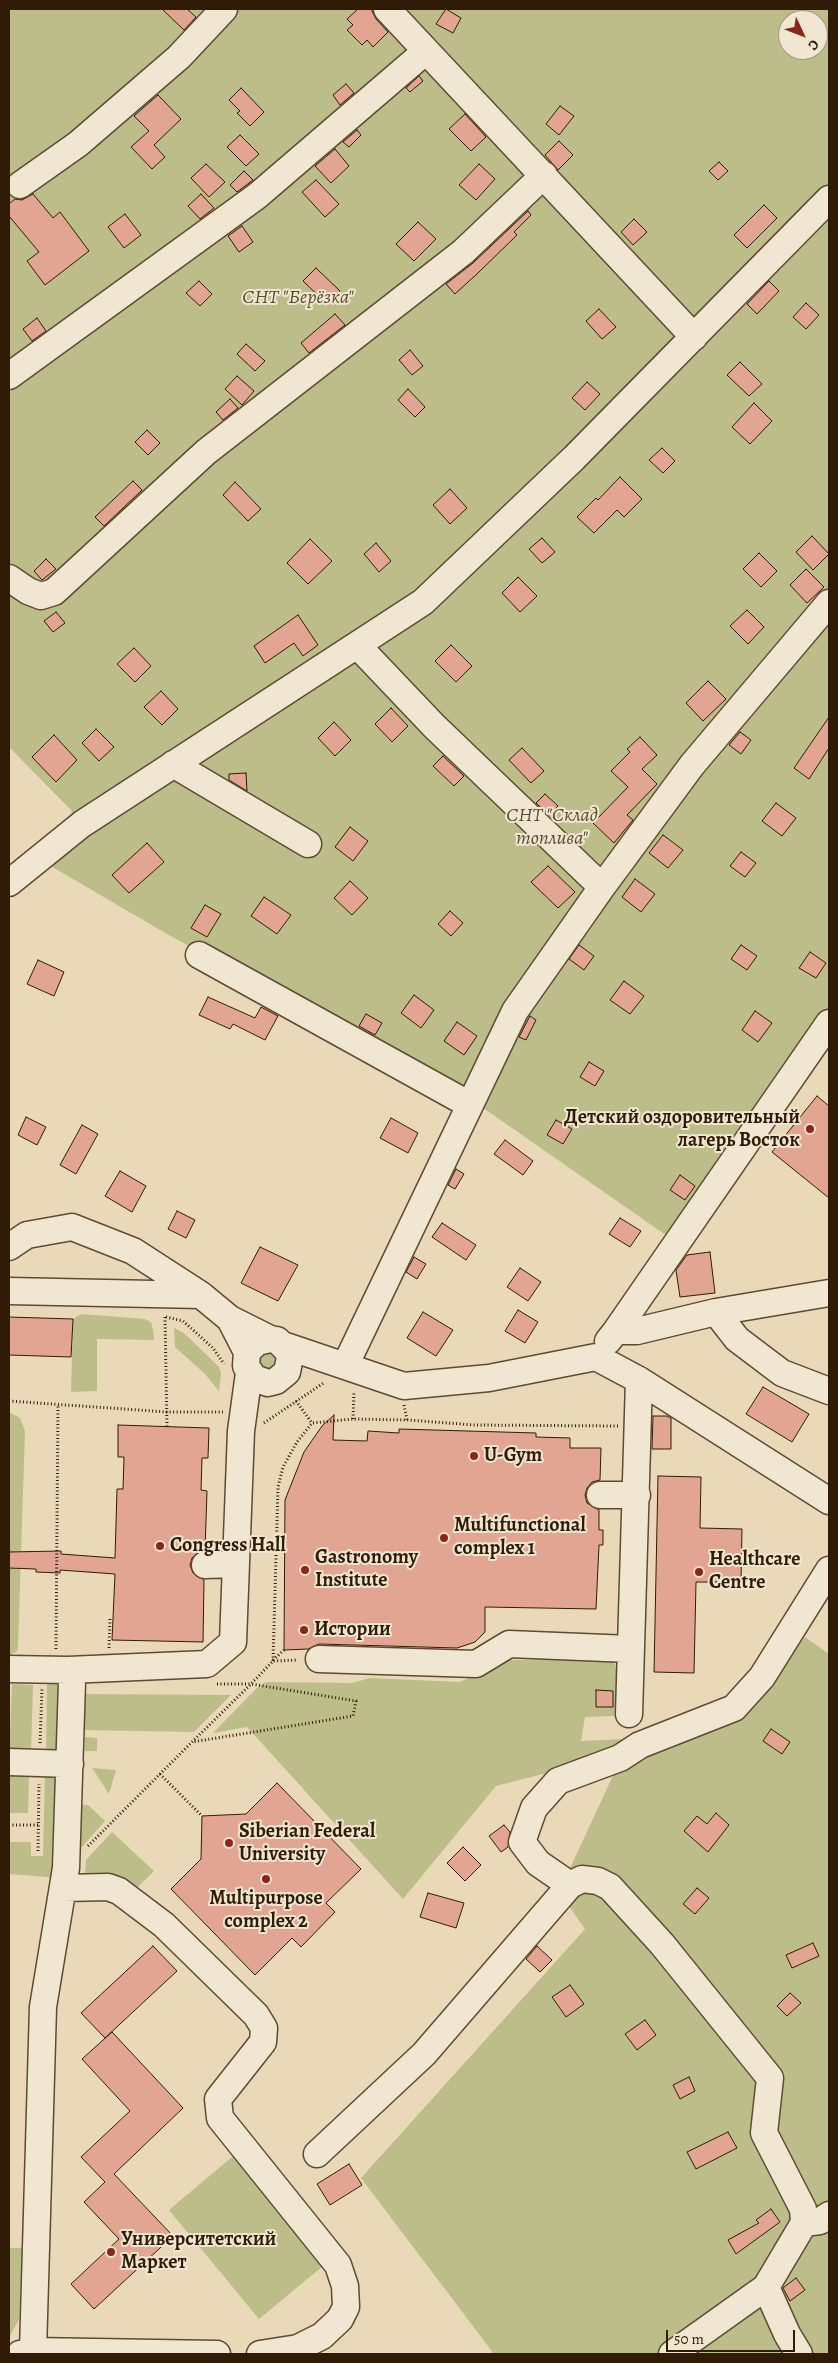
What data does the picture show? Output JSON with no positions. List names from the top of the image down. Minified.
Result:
{"parks":["СНТ \"Берёзка\"","СНТ \"Склад топлива\""],"places":["Детский оздоровительный лагерь Восток","U-Gym","Multifunctional complex 1","Congress Hall","Gastronomy Institute","Healthcare Centre","Истории","Siberian Federal University","Multipurpose complex 2","Университетский Маркет"],"scale_bar":"50 m","north":"bottom right"}
